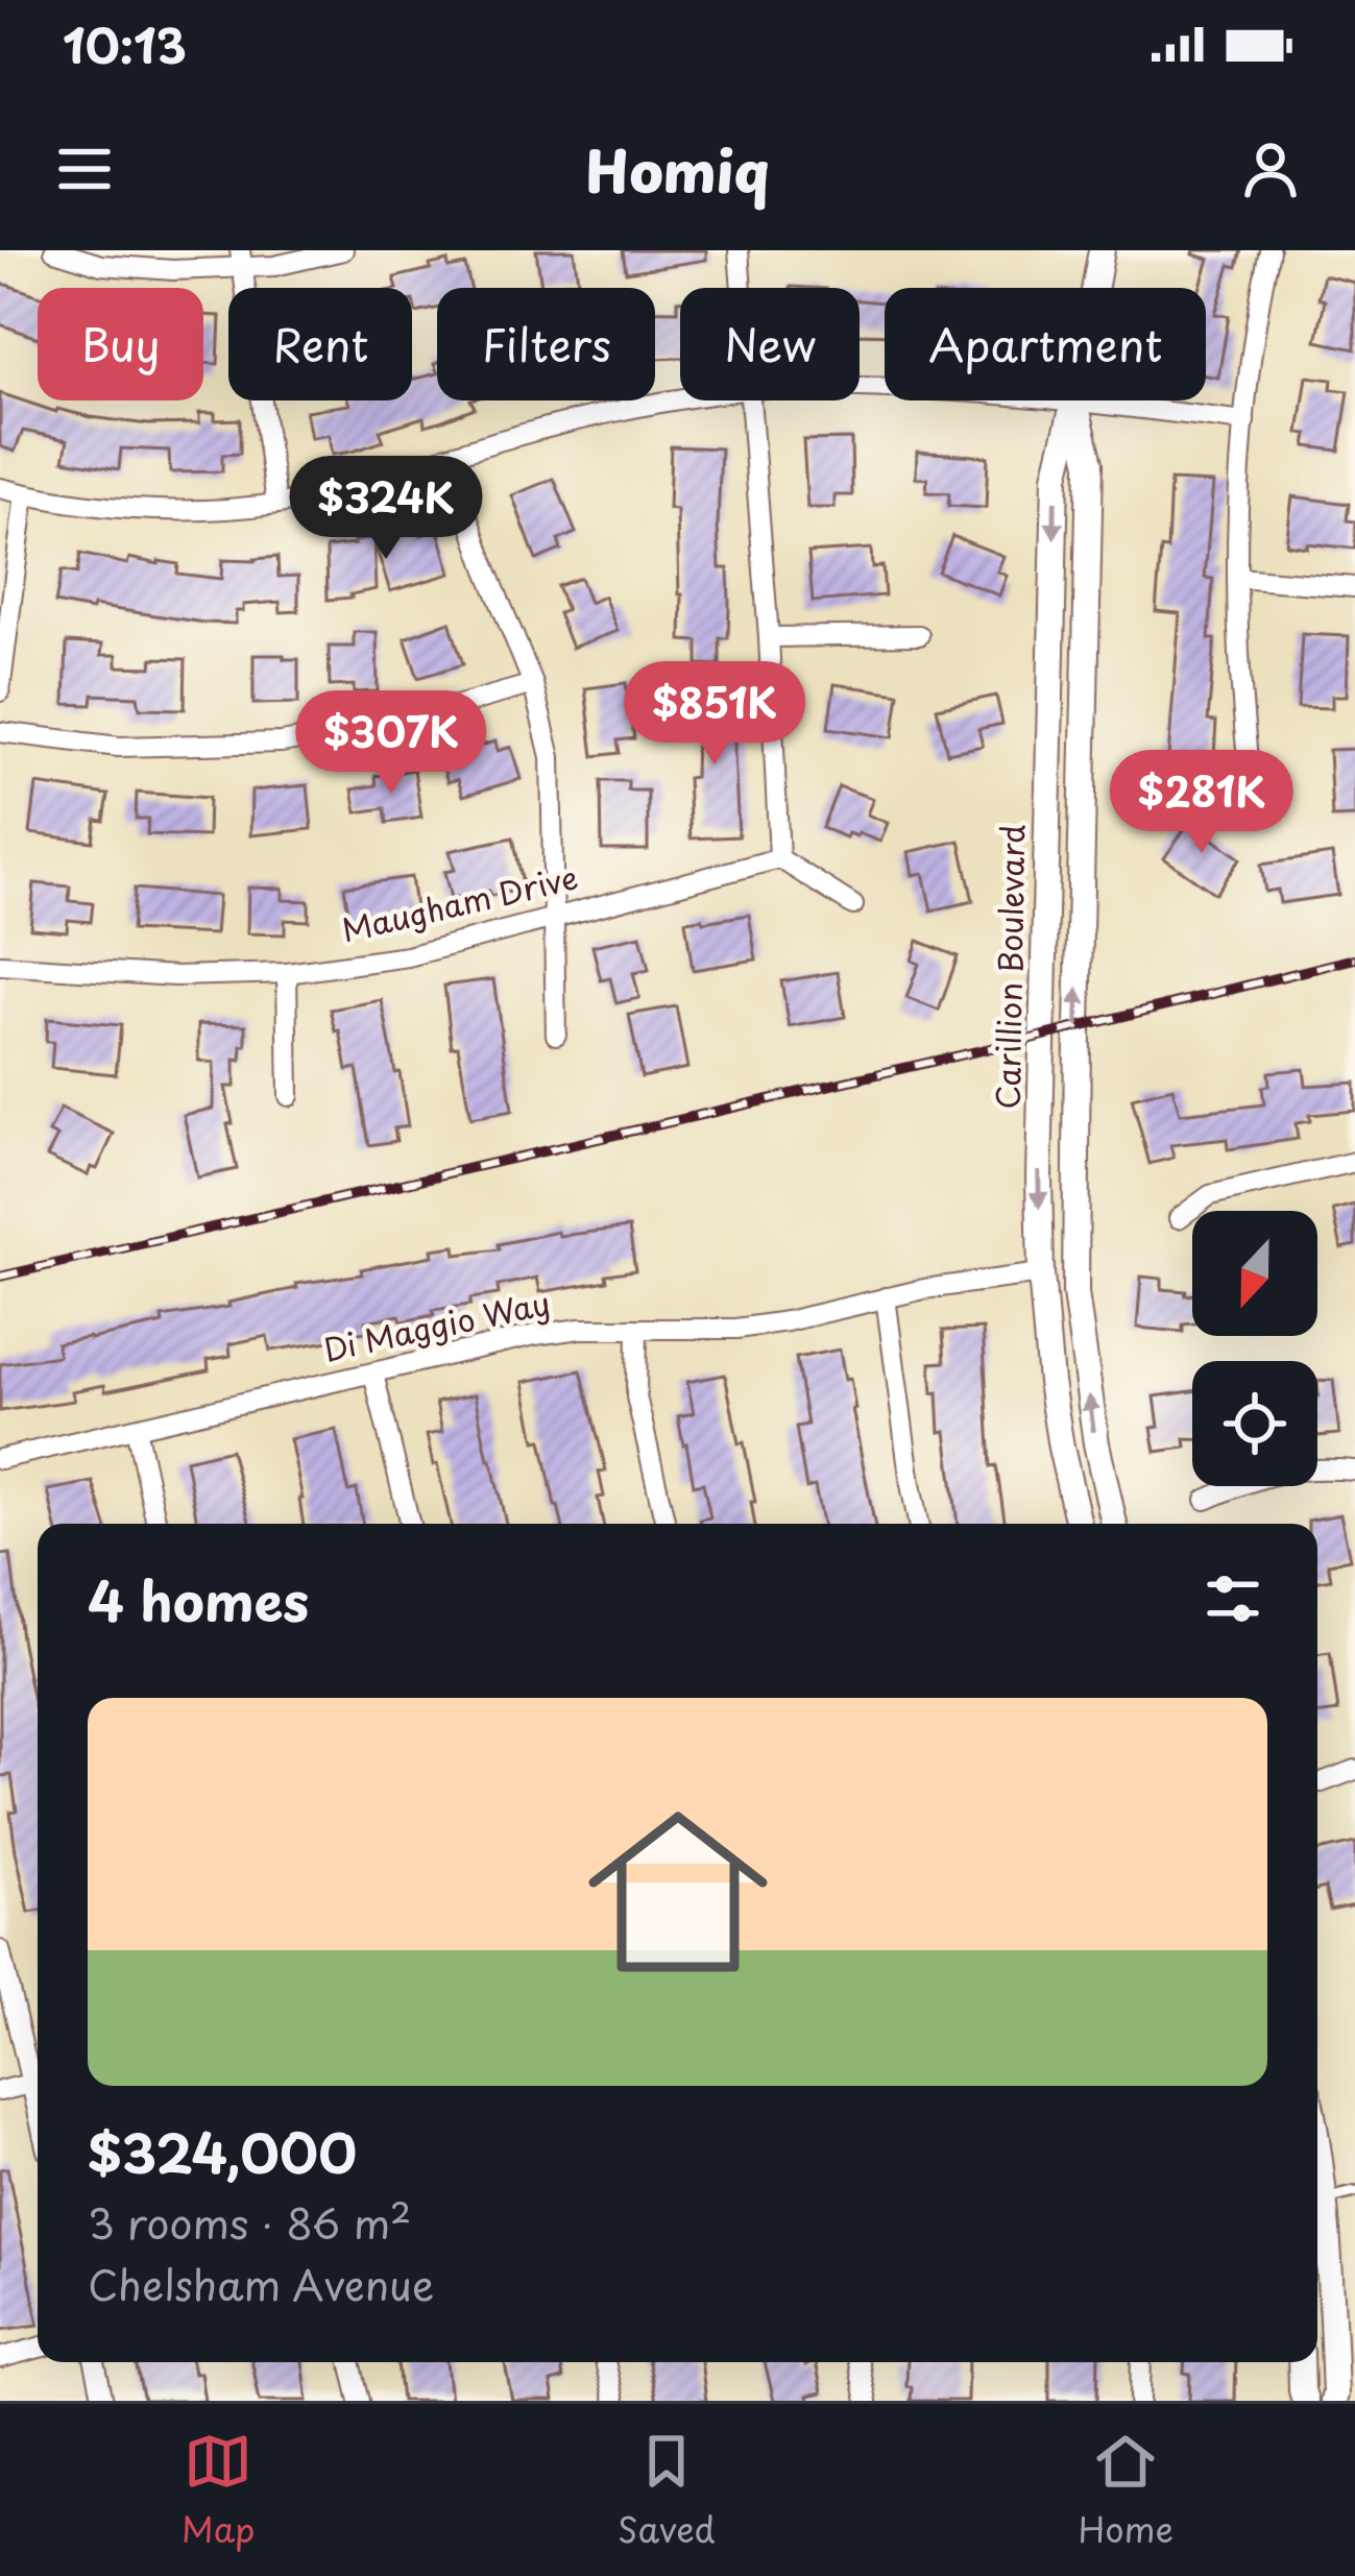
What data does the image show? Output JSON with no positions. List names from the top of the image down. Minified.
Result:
{"streets":{"street":["Maugham Drive","Carillion Boulevard","Di Maggio Way"]},"crossings":[["Carillion Boulevard","Di Maggio Way"]],"north":"bottom","page":{"status":"10:13","header":"Homiq","chip":["Buy","Rent","Filters","New","Apartment"],"price":["$324K","$851K","$307K","$281K"],"heading":"4 homes","list":[{"name":"$324,000","note":"3 rooms · 86 m² · Chelsham Avenue"}],"tabs":["Map","Saved","Home"]}}
